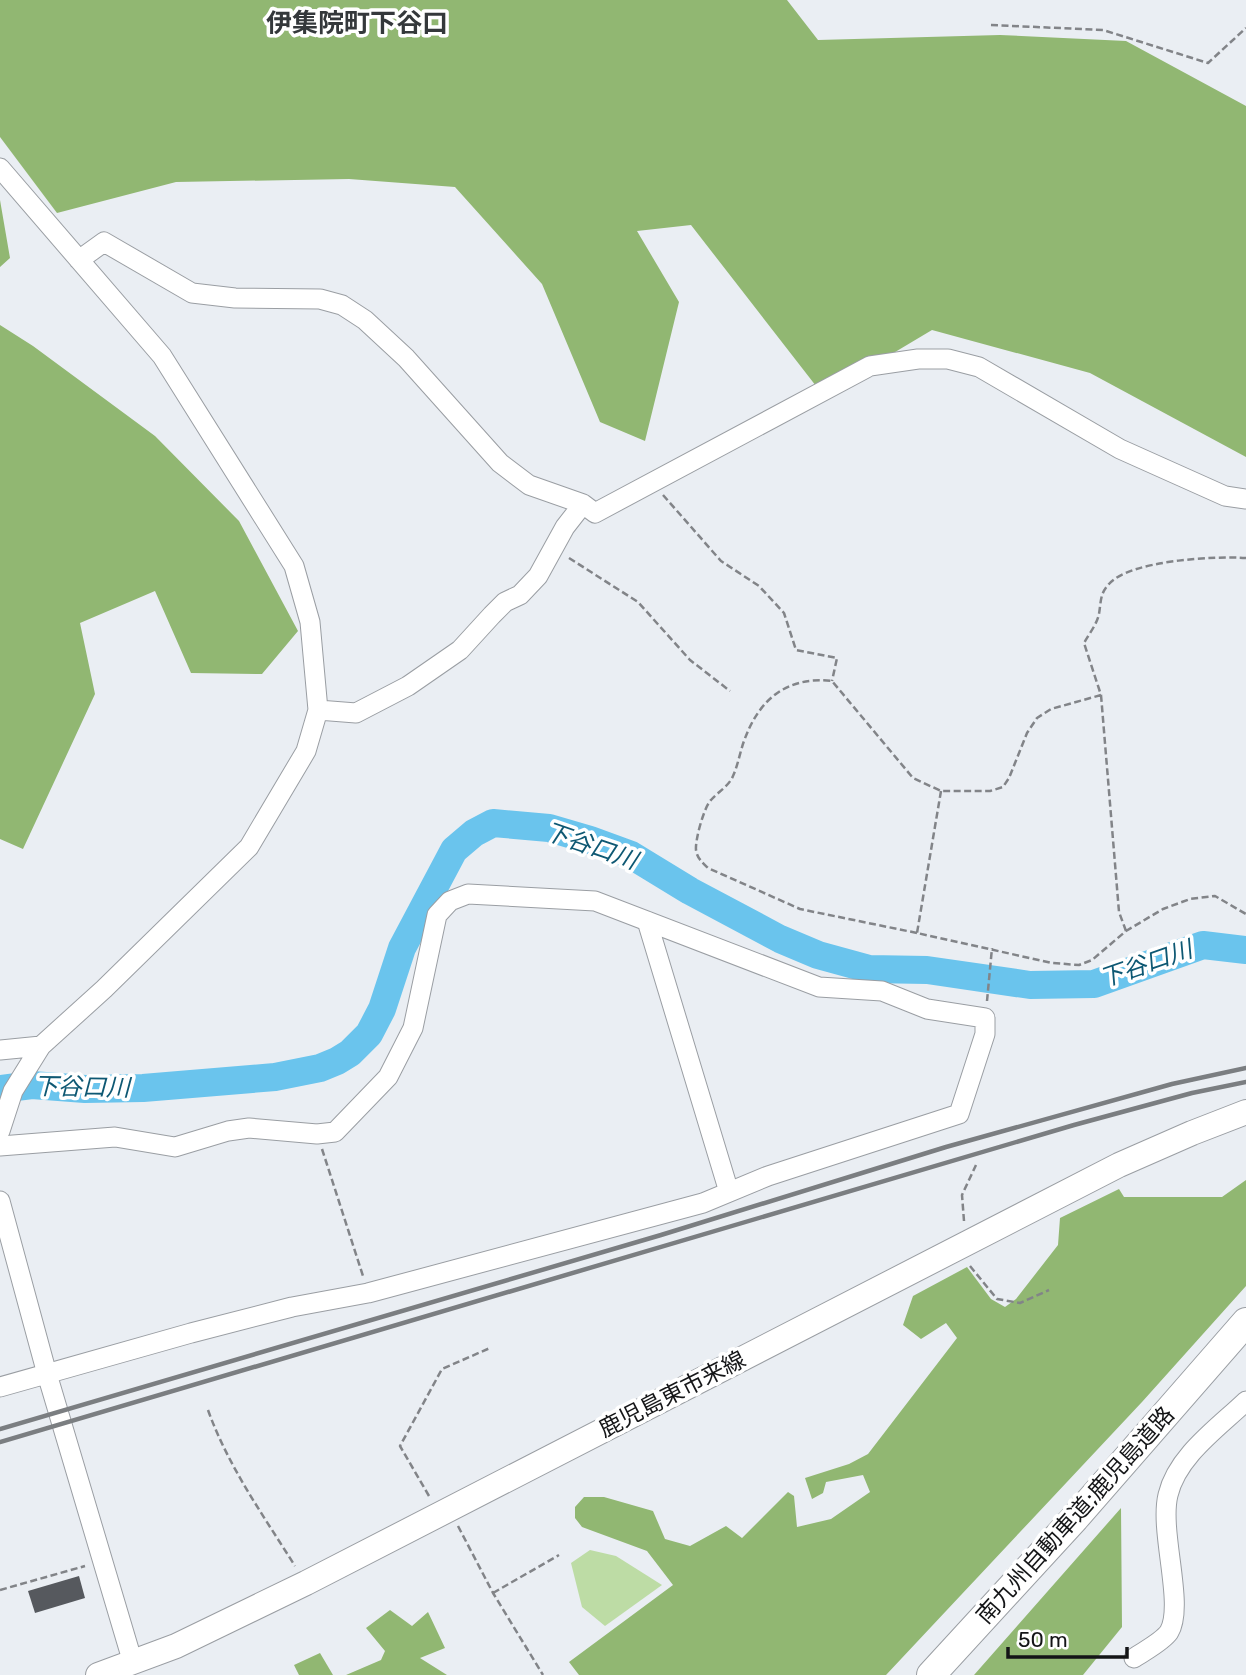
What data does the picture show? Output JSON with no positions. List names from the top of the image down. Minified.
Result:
{"streets":{"highway":["南九州自動車道;鹿児島道路"],"main road":["鹿児島東市来線"]},"districts":["伊集院町下谷口"],"water":["下谷口川"],"scale_bar":"50 m"}
